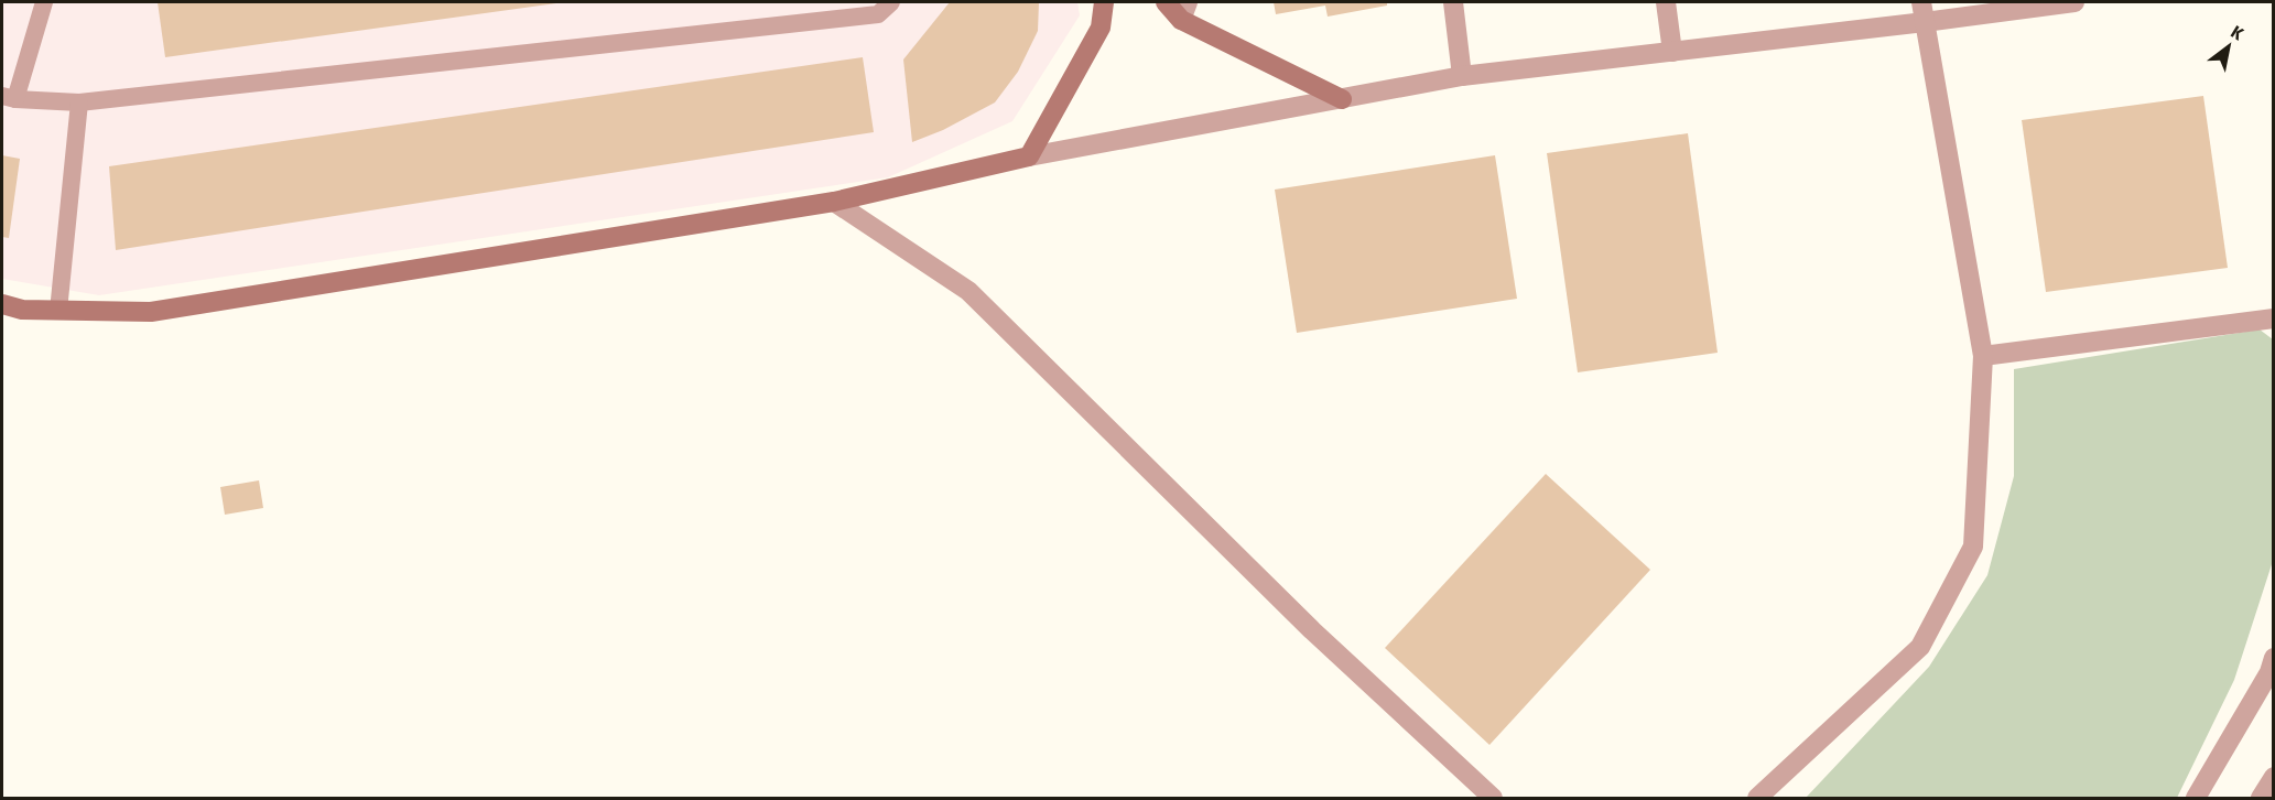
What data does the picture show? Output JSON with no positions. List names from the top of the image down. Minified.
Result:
{"north":"top right"}
